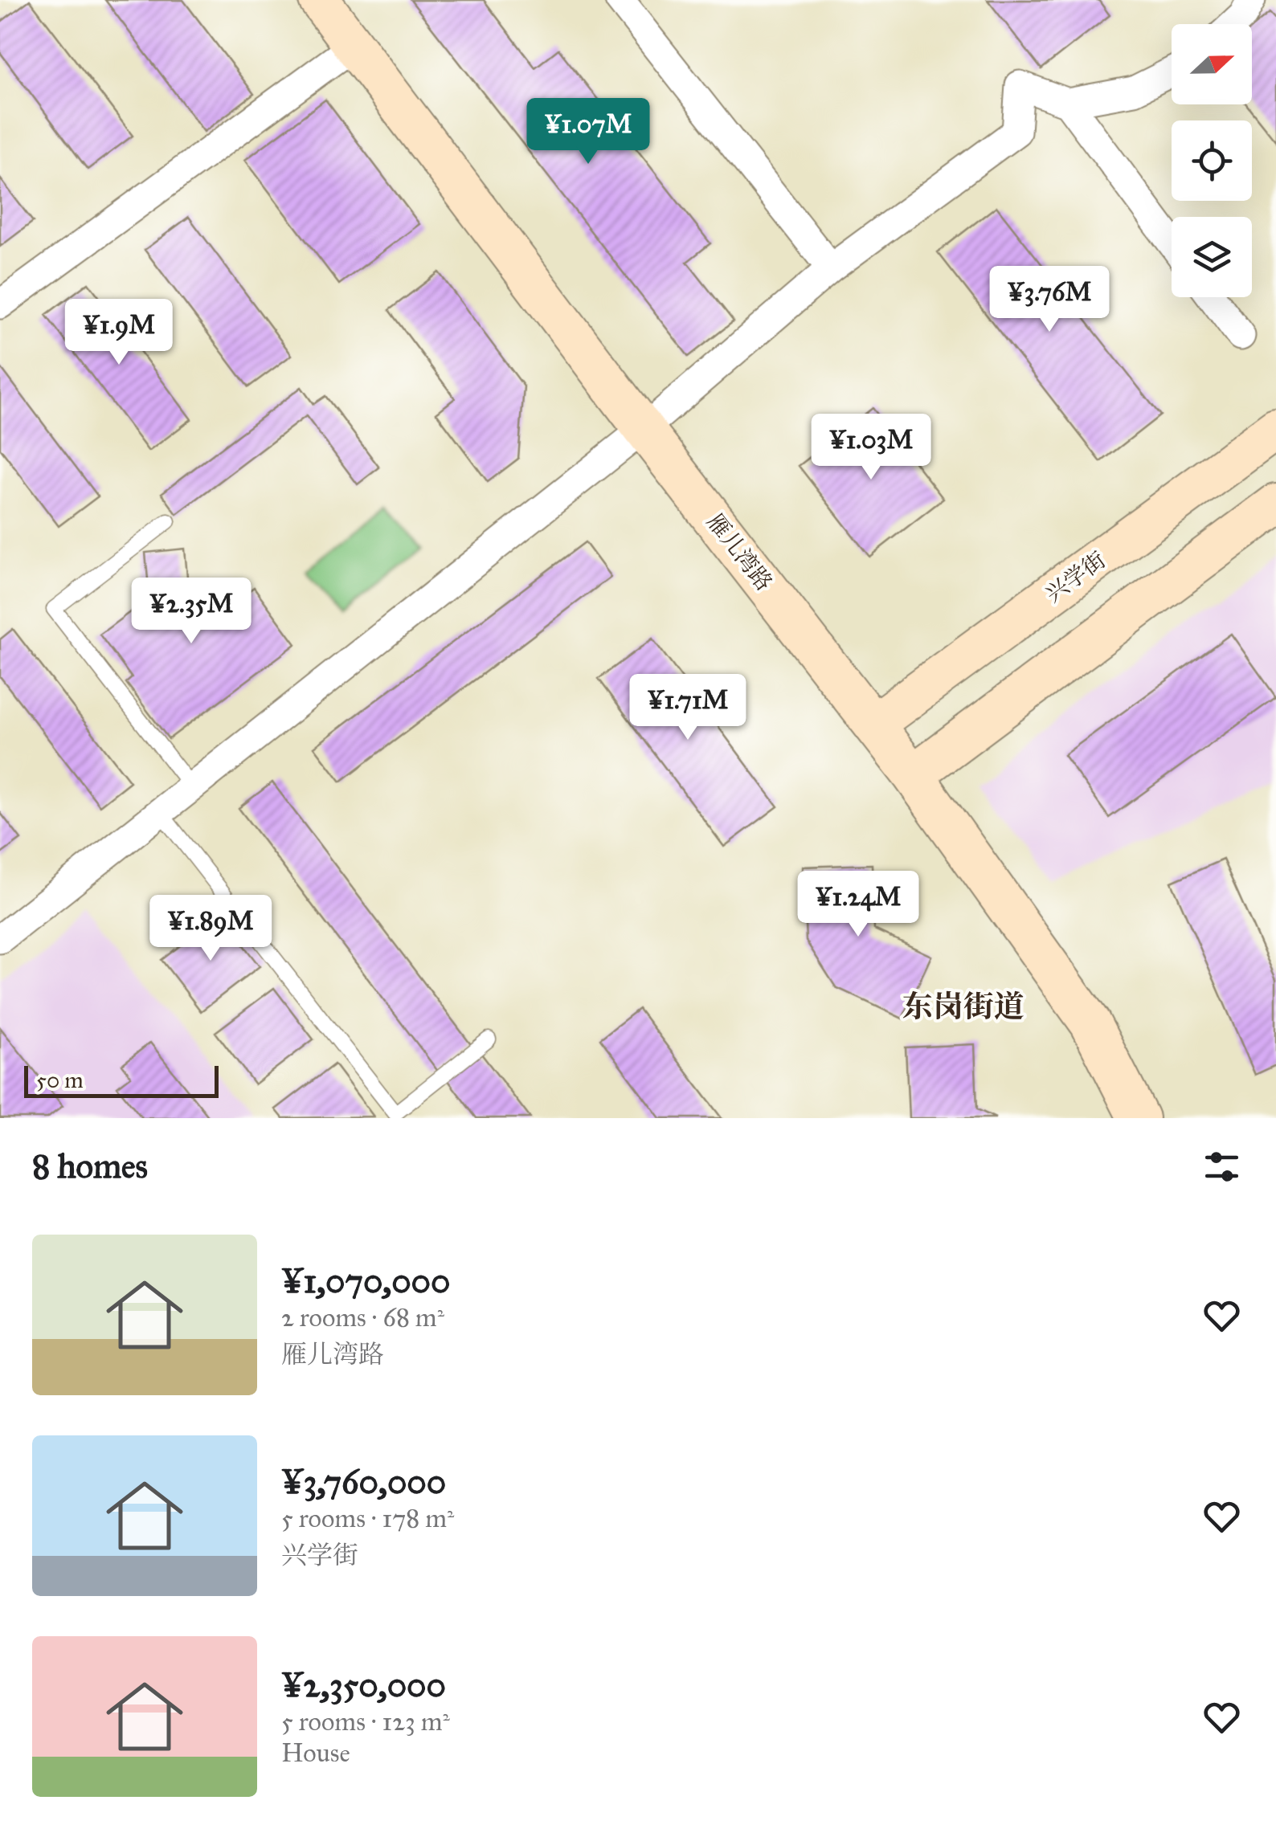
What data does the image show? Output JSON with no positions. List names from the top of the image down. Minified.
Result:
{"streets":{"main road":["雁儿湾路","兴学街"]},"crossings":[["雁儿湾路","兴学街"]],"districts":["东岗街道"],"scale_bar":"50 m","north":"right","page":{"price":["¥1.07M","¥3.76M","¥1.9M","¥1.03M","¥2.35M","¥1.71M","¥1.24M","¥1.89M"],"scale":"50 m","heading":"8 homes","list":[{"name":"¥1,070,000","note":"2 rooms · 68 m² · 雁儿湾路"},{"name":"¥3,760,000","note":"5 rooms · 178 m² · 兴学街"},{"name":"¥2,350,000","note":"5 rooms · 123 m² · House"}]}}
